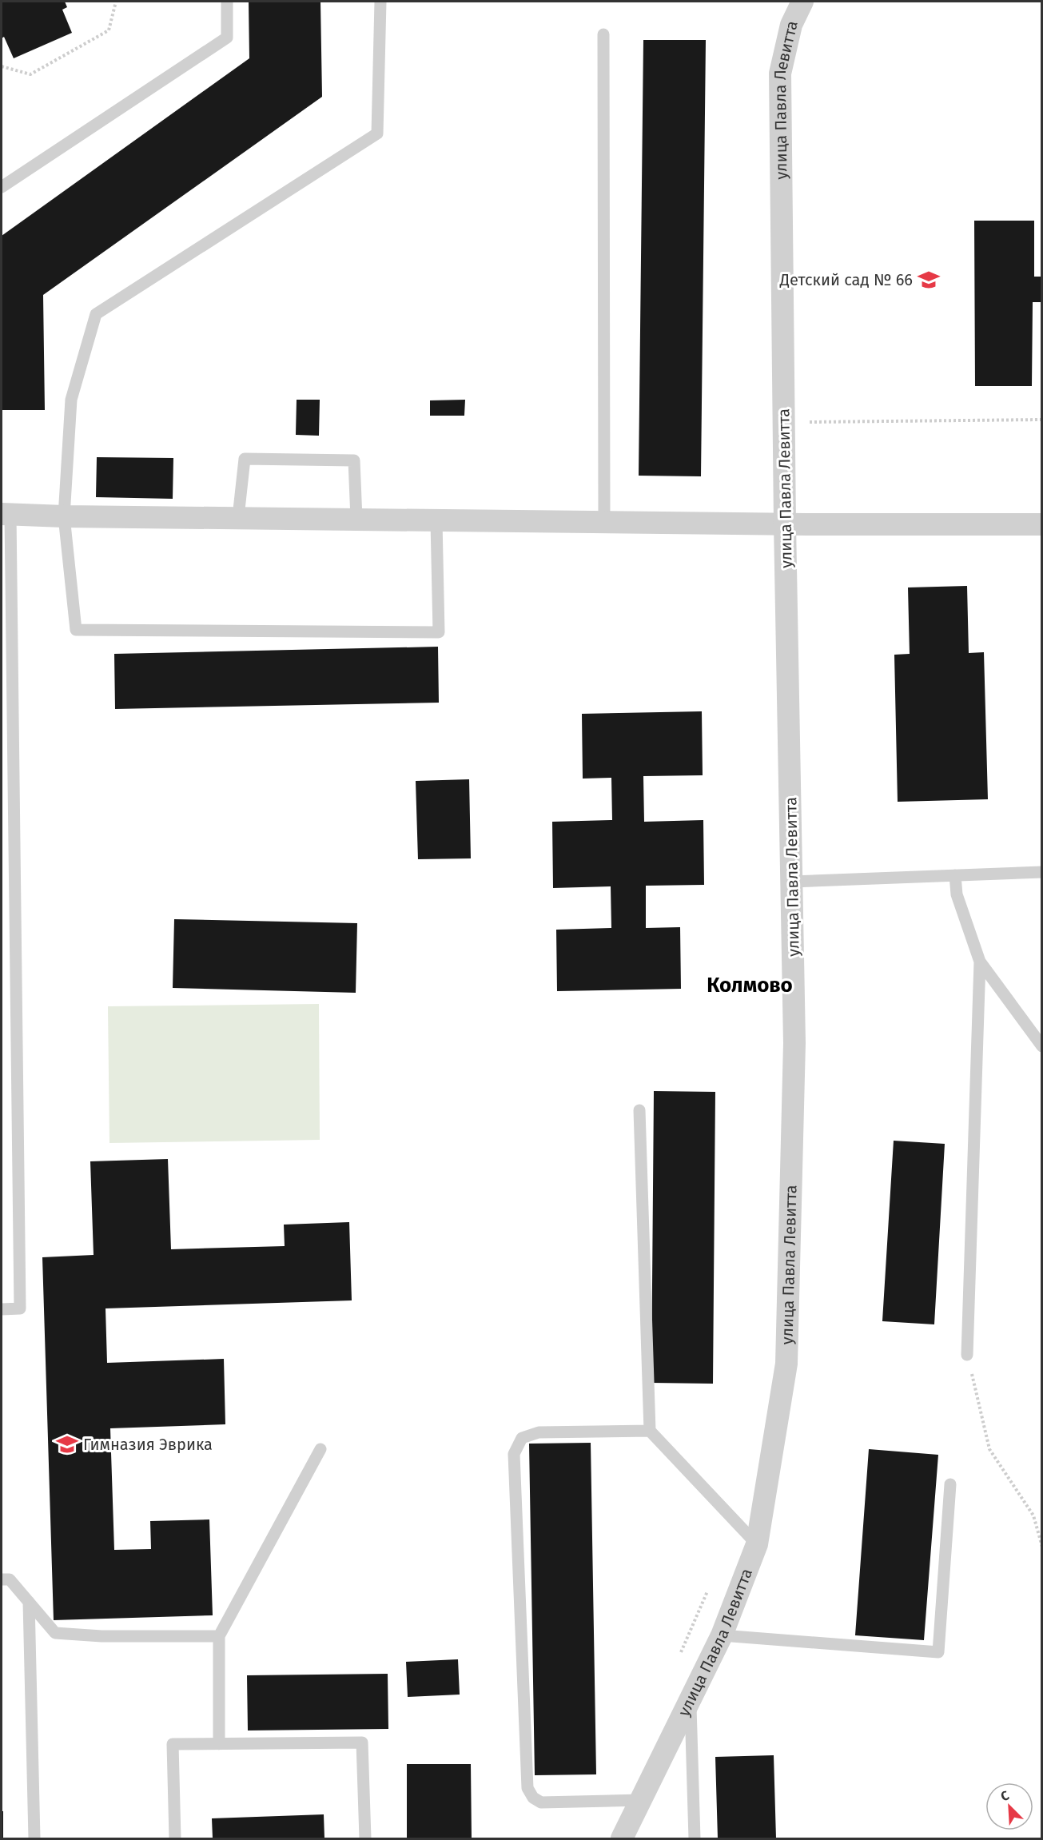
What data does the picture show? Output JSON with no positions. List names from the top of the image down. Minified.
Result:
{"streets":{"street":["улица Павла Левитта"]},"districts":["Колмово"],"places":{"school or university":["Детский сад № 66","Гимназия Эврика"]},"north":"top left"}
